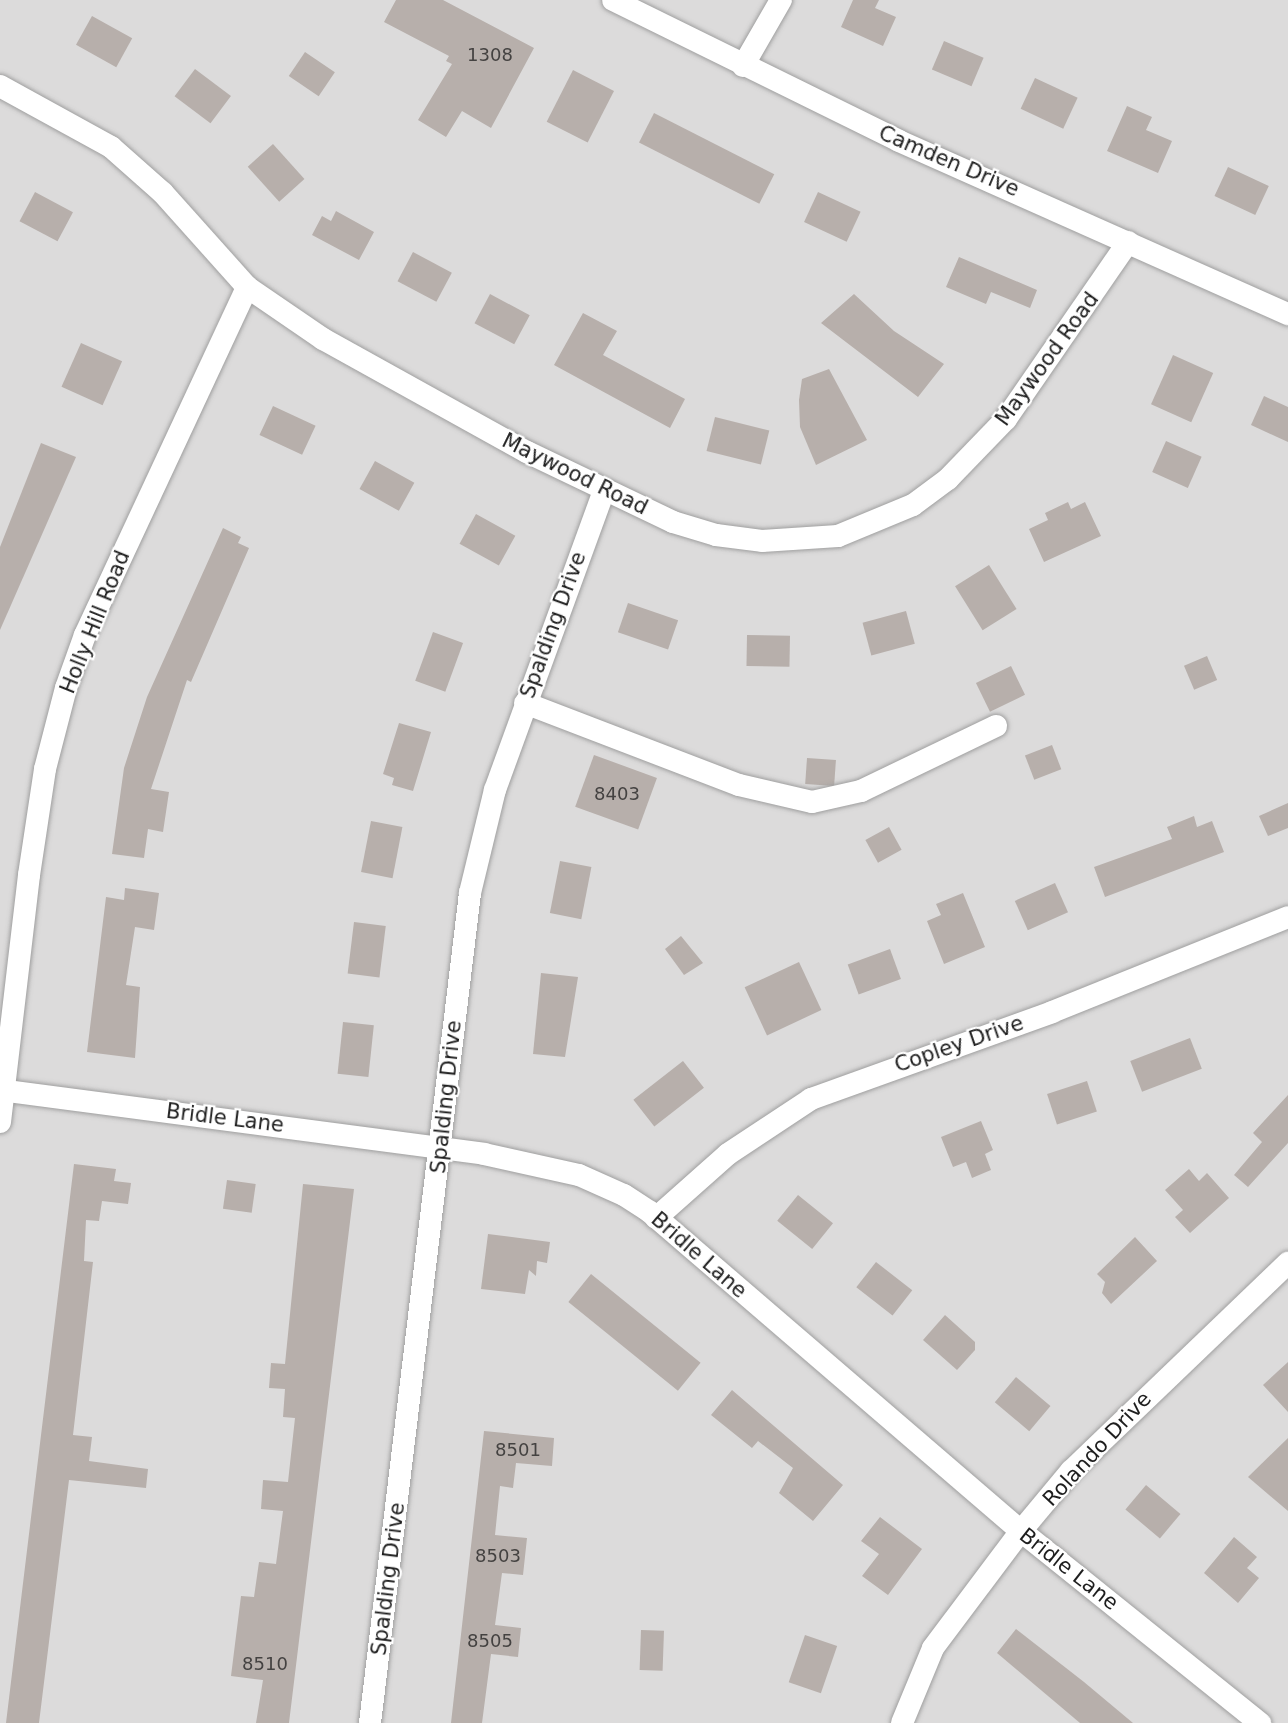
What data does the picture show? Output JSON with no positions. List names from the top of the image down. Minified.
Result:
{"streets":{"street":["Camden Drive","Maywood Road","Holly Hill Road","Spalding Drive","Copley Drive","Bridle Lane","Rolando Drive"]},"crossings":[["Camden Drive","Maywood Road"],["Maywood Road","Holly Hill Road"],["Maywood Road","Spalding Drive"],["Holly Hill Road","Bridle Lane"],["Spalding Drive","Bridle Lane"],["Copley Drive","Bridle Lane"],["Bridle Lane","Rolando Drive"]],"house_numbers":["1308","8403","8501","8503","8505","8510"]}
